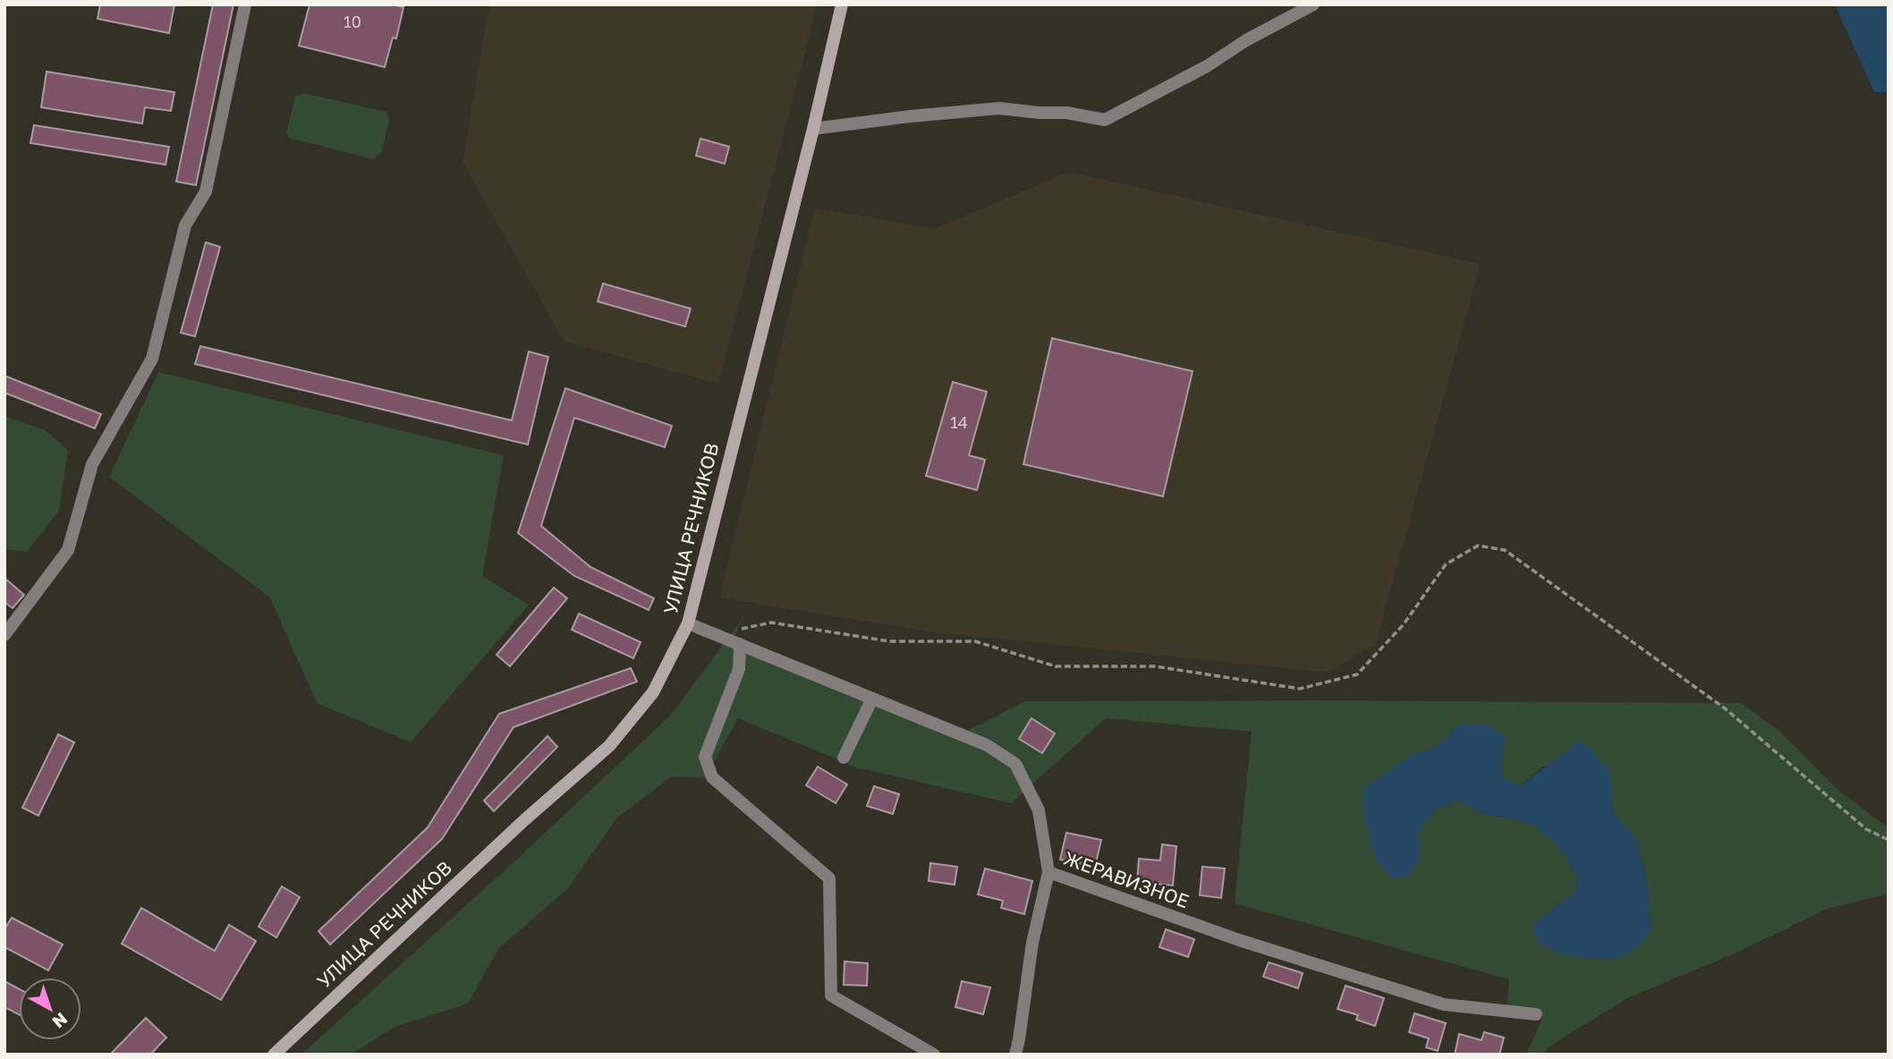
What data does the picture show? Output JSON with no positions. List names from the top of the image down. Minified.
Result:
{"streets":{"street":["УЛИЦА РЕЧНИКОВ","ЖЕРАВИЗНОЕ"]},"crossings":[["УЛИЦА РЕЧНИКОВ","ЖЕРАВИЗНОЕ"]],"house_numbers":["10","14"],"north":"bottom right"}
